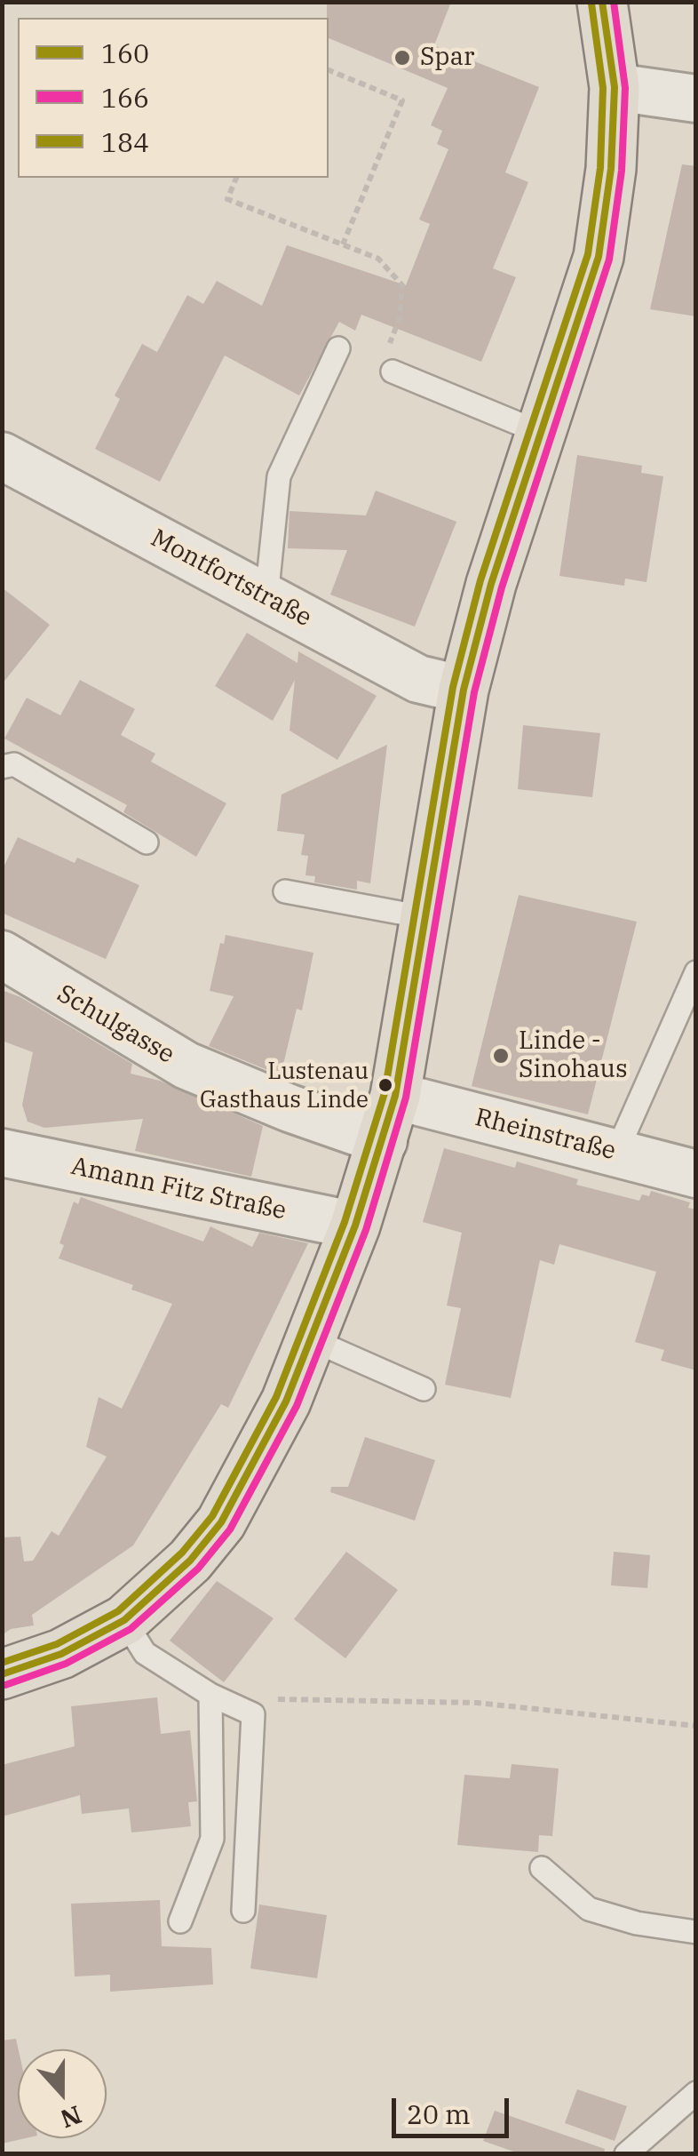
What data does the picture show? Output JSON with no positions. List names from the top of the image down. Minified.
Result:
{"streets":{"street":["Montfortstraße","Schulgasse","Rheinstraße","Amann Fitz Straße"]},"crossings":[["Schulgasse","Rheinstraße"]],"places":["Spar","Linde - Sinohaus","Lustenau Gasthaus Linde"],"lines":["transit line 160","transit line 166","transit line 184"],"legend":["160","166","184"],"scale_bar":"20 m","north":"bottom"}
